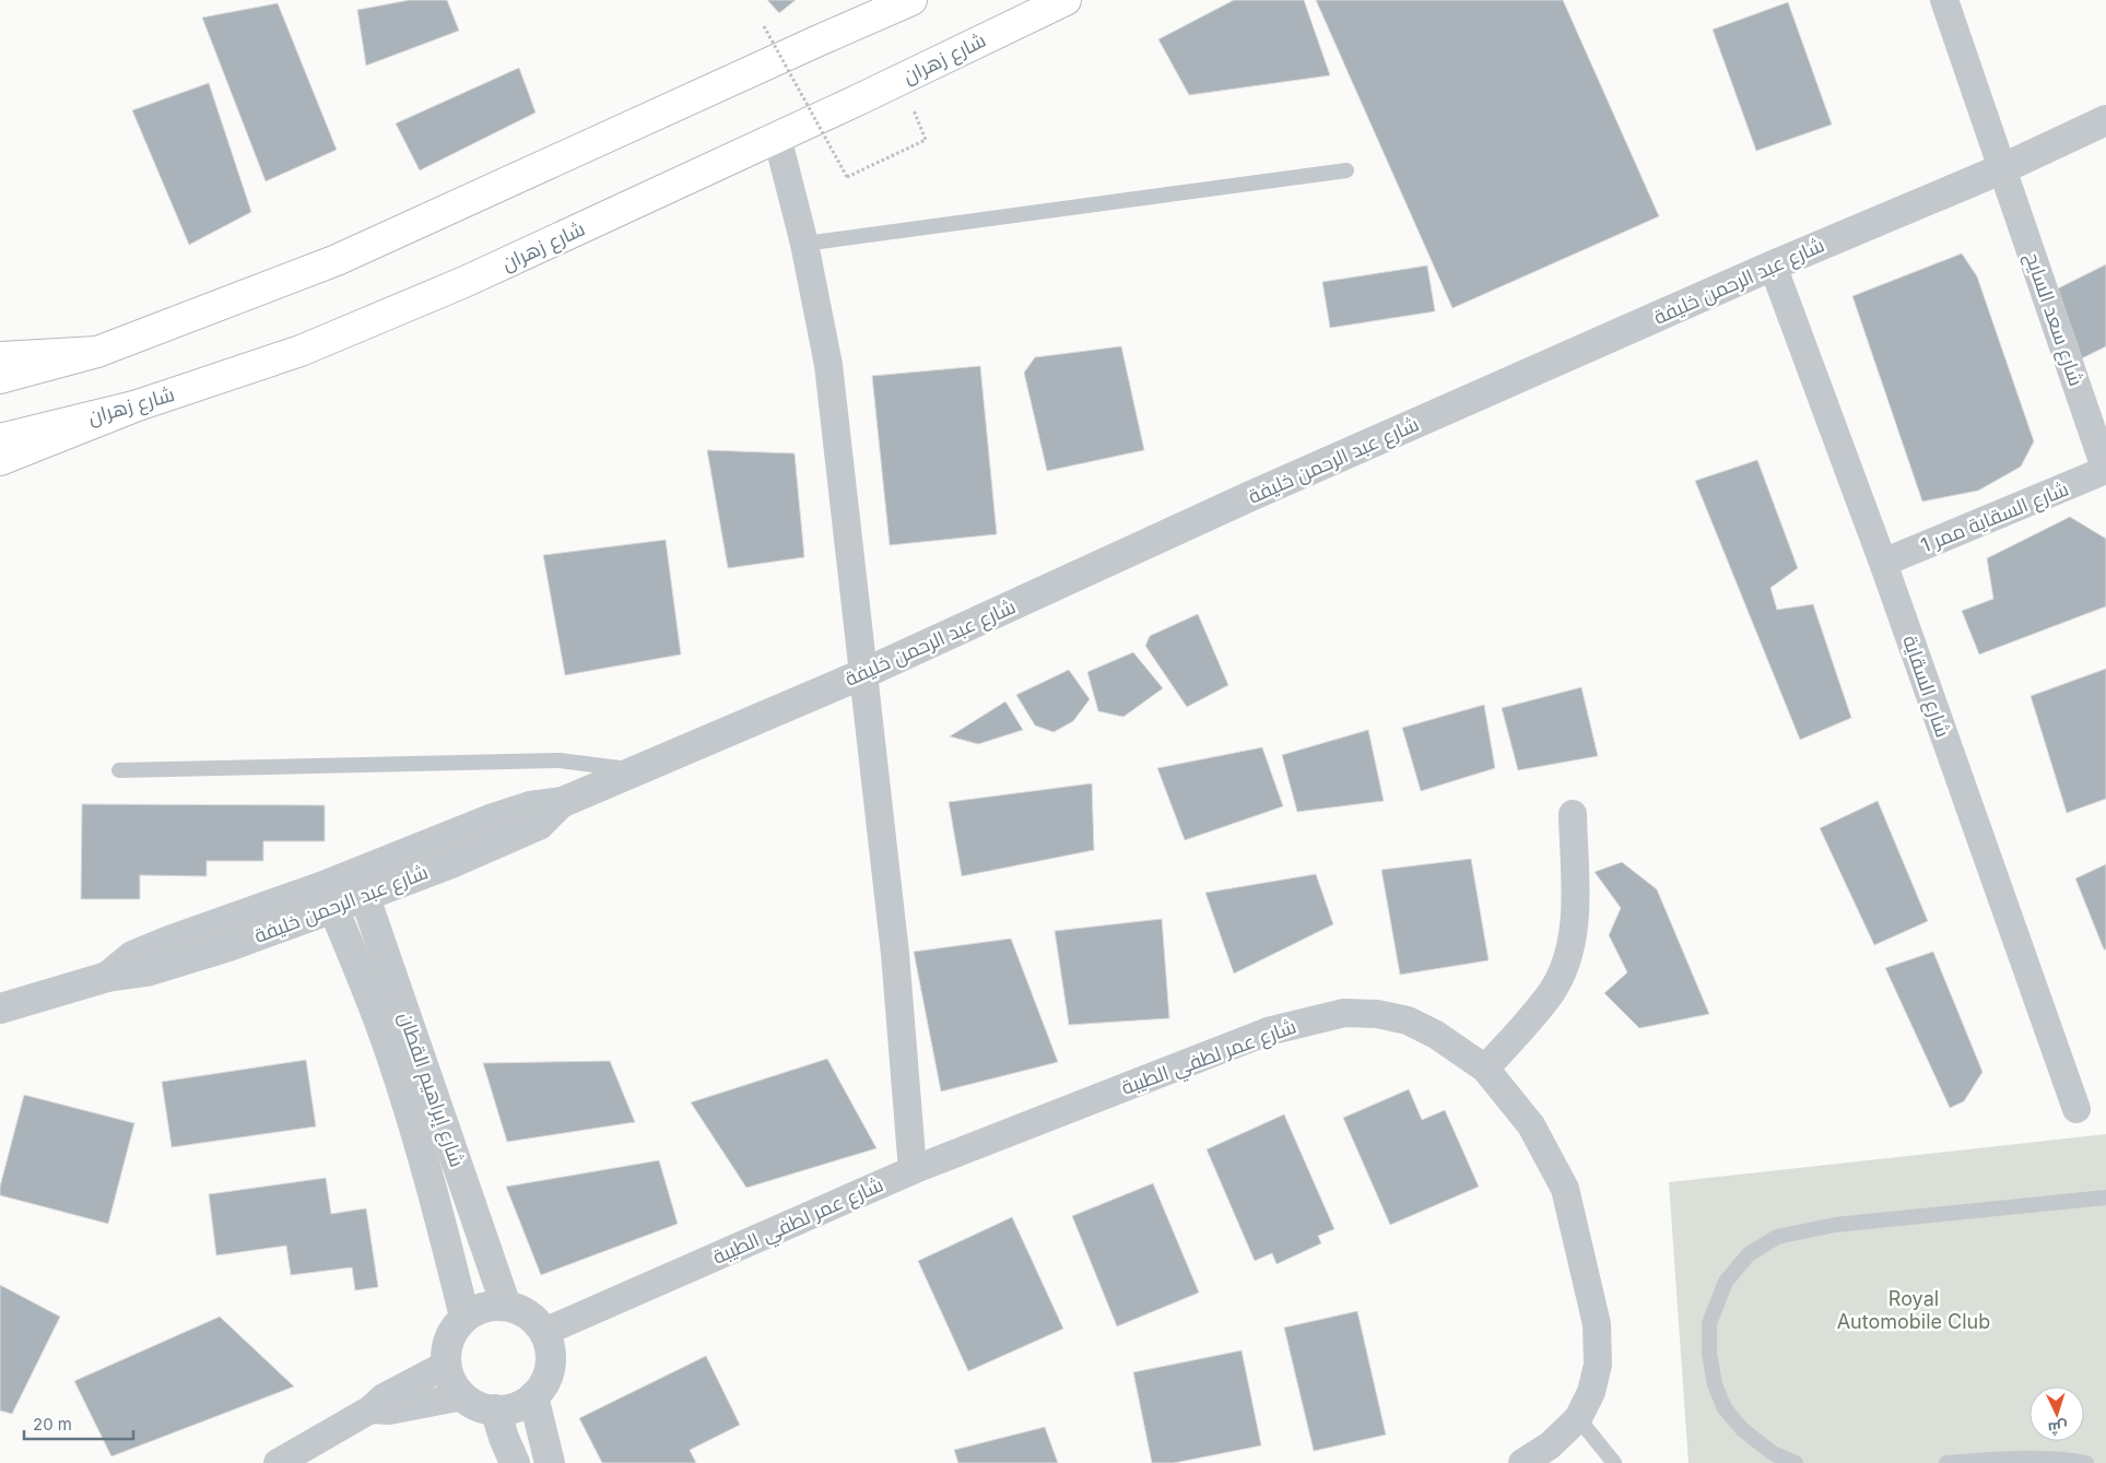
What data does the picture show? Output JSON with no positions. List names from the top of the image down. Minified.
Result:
{"streets":{"main road":["شارع زهران"],"street":["شارع عبد الرحمن خليفة","شارع سعد السايح","شارع السقاية ممر 1","شارع السقاية","شارع عمر لطفي الطيبة","شارع إبراهيم القطان"]},"crossings":[["شارع عبد الرحمن خليفة","شارع سعد السايح"],["شارع عبد الرحمن خليفة","شارع السقاية"],["شارع عبد الرحمن خليفة","شارع إبراهيم القطان"],["شارع سعد السايح","شارع السقاية ممر 1"],["شارع السقاية ممر 1","شارع السقاية"],["شارع عمر لطفي الطيبة","شارع إبراهيم القطان"]],"parks":["Royal Automobile Club"],"scale_bar":"20 m","north":"bottom"}
